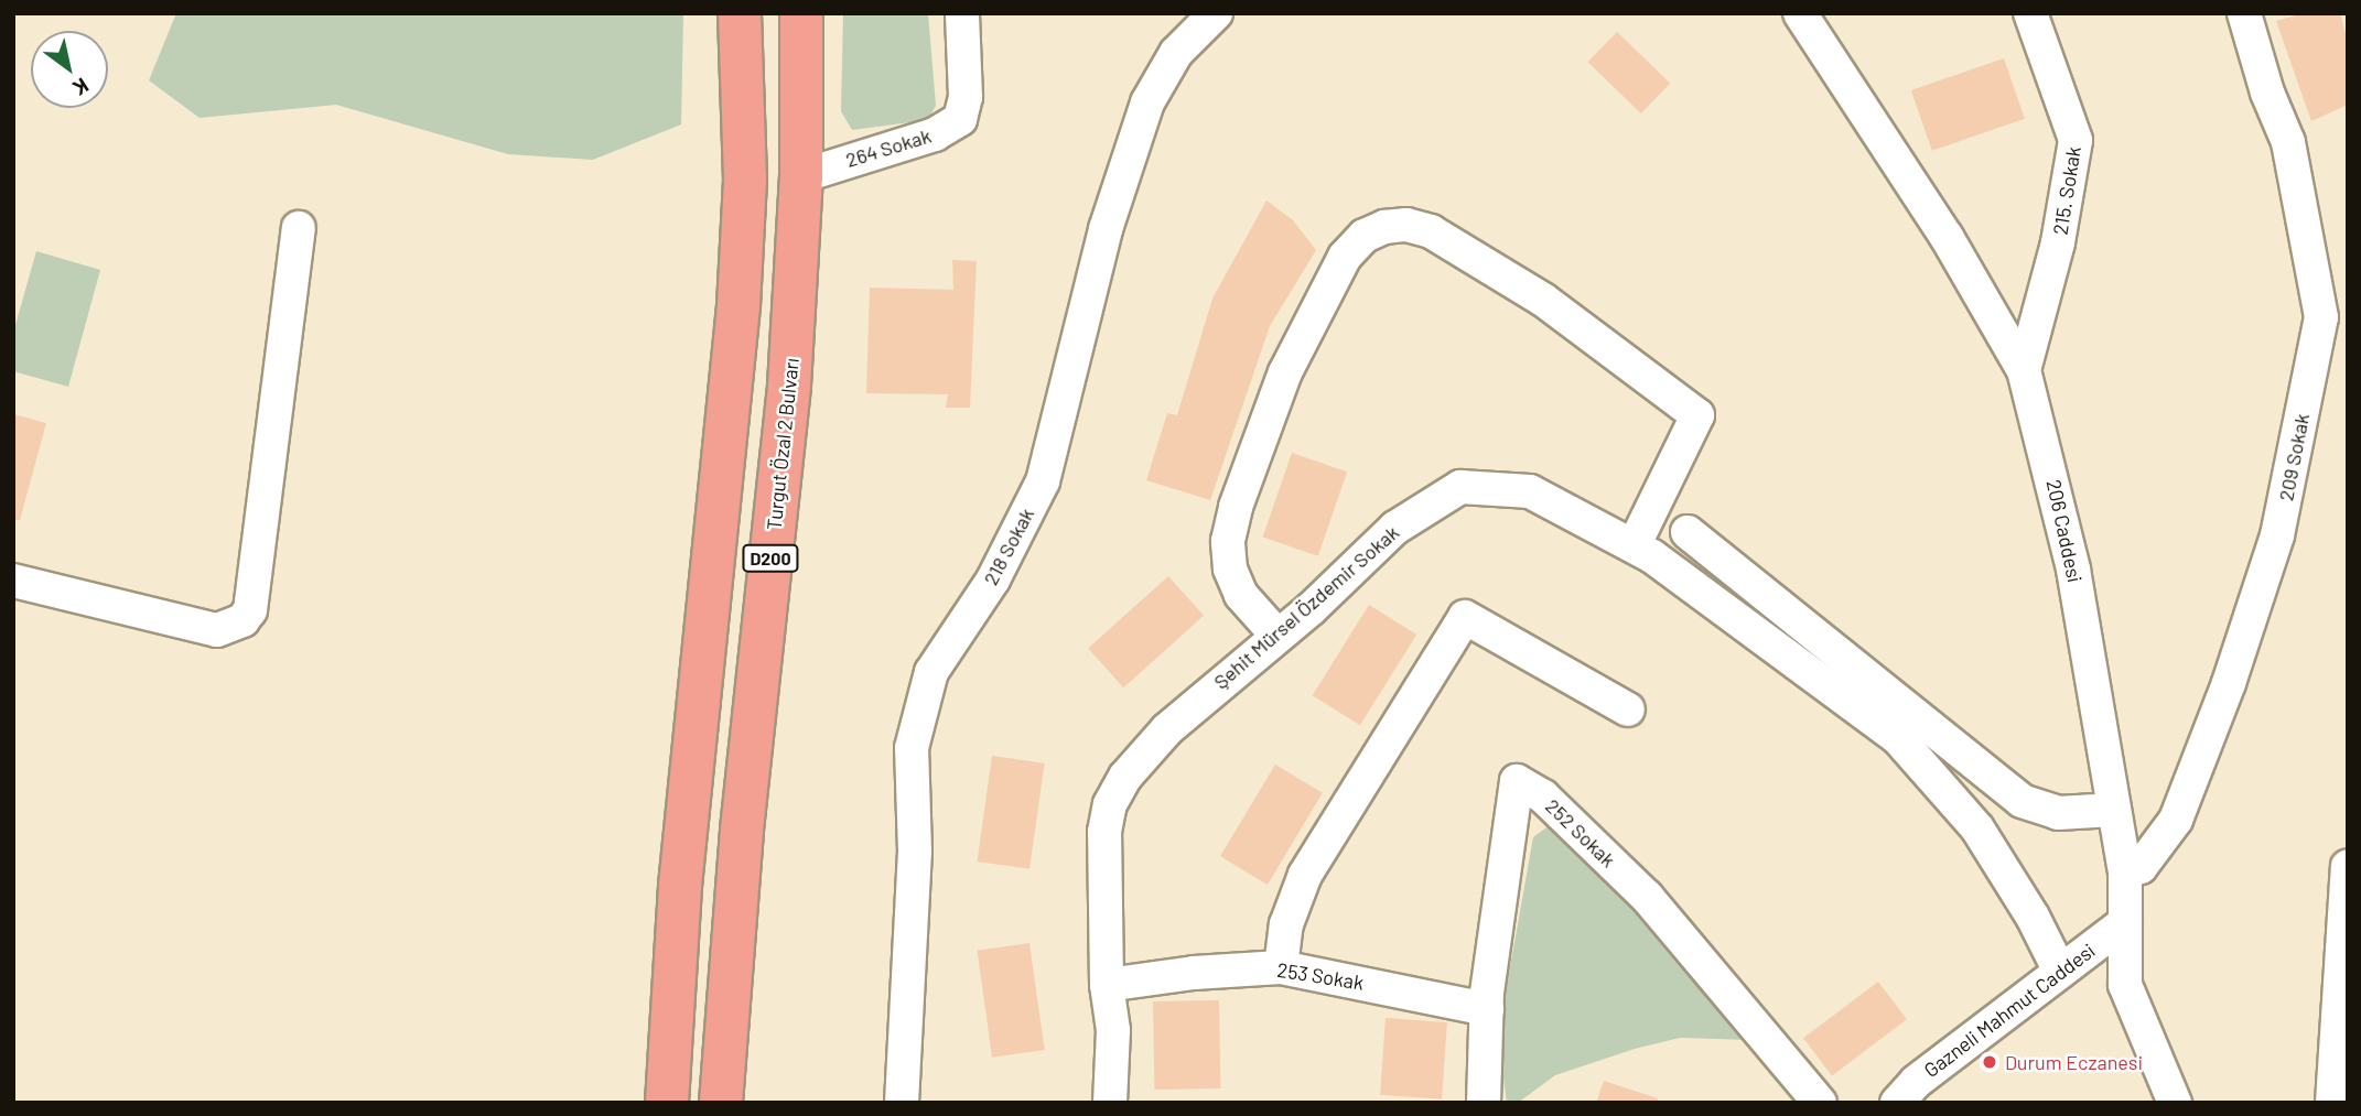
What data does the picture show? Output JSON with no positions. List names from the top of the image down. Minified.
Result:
{"streets":{"highway":["Turgut Özal 2 Bulvarı","D200"],"street":["264 Sokak","215. Sokak","209 Sokak","206 Caddesi","218 Sokak","Şehit Mürsel Özdemir Sokak","252 Sokak","253 Sokak","Gazneli Mahmut Caddesi"]},"crossings":[["264 Sokak","Turgut Özal 2 Bulvarı"],["215. Sokak","206 Caddesi"],["209 Sokak","206 Caddesi"],["206 Caddesi","Gazneli Mahmut Caddesi"],["Şehit Mürsel Özdemir Sokak","253 Sokak"],["Şehit Mürsel Özdemir Sokak","Gazneli Mahmut Caddesi"],["252 Sokak","253 Sokak"]],"places":["Durum Eczanesi"],"north":"bottom right"}
